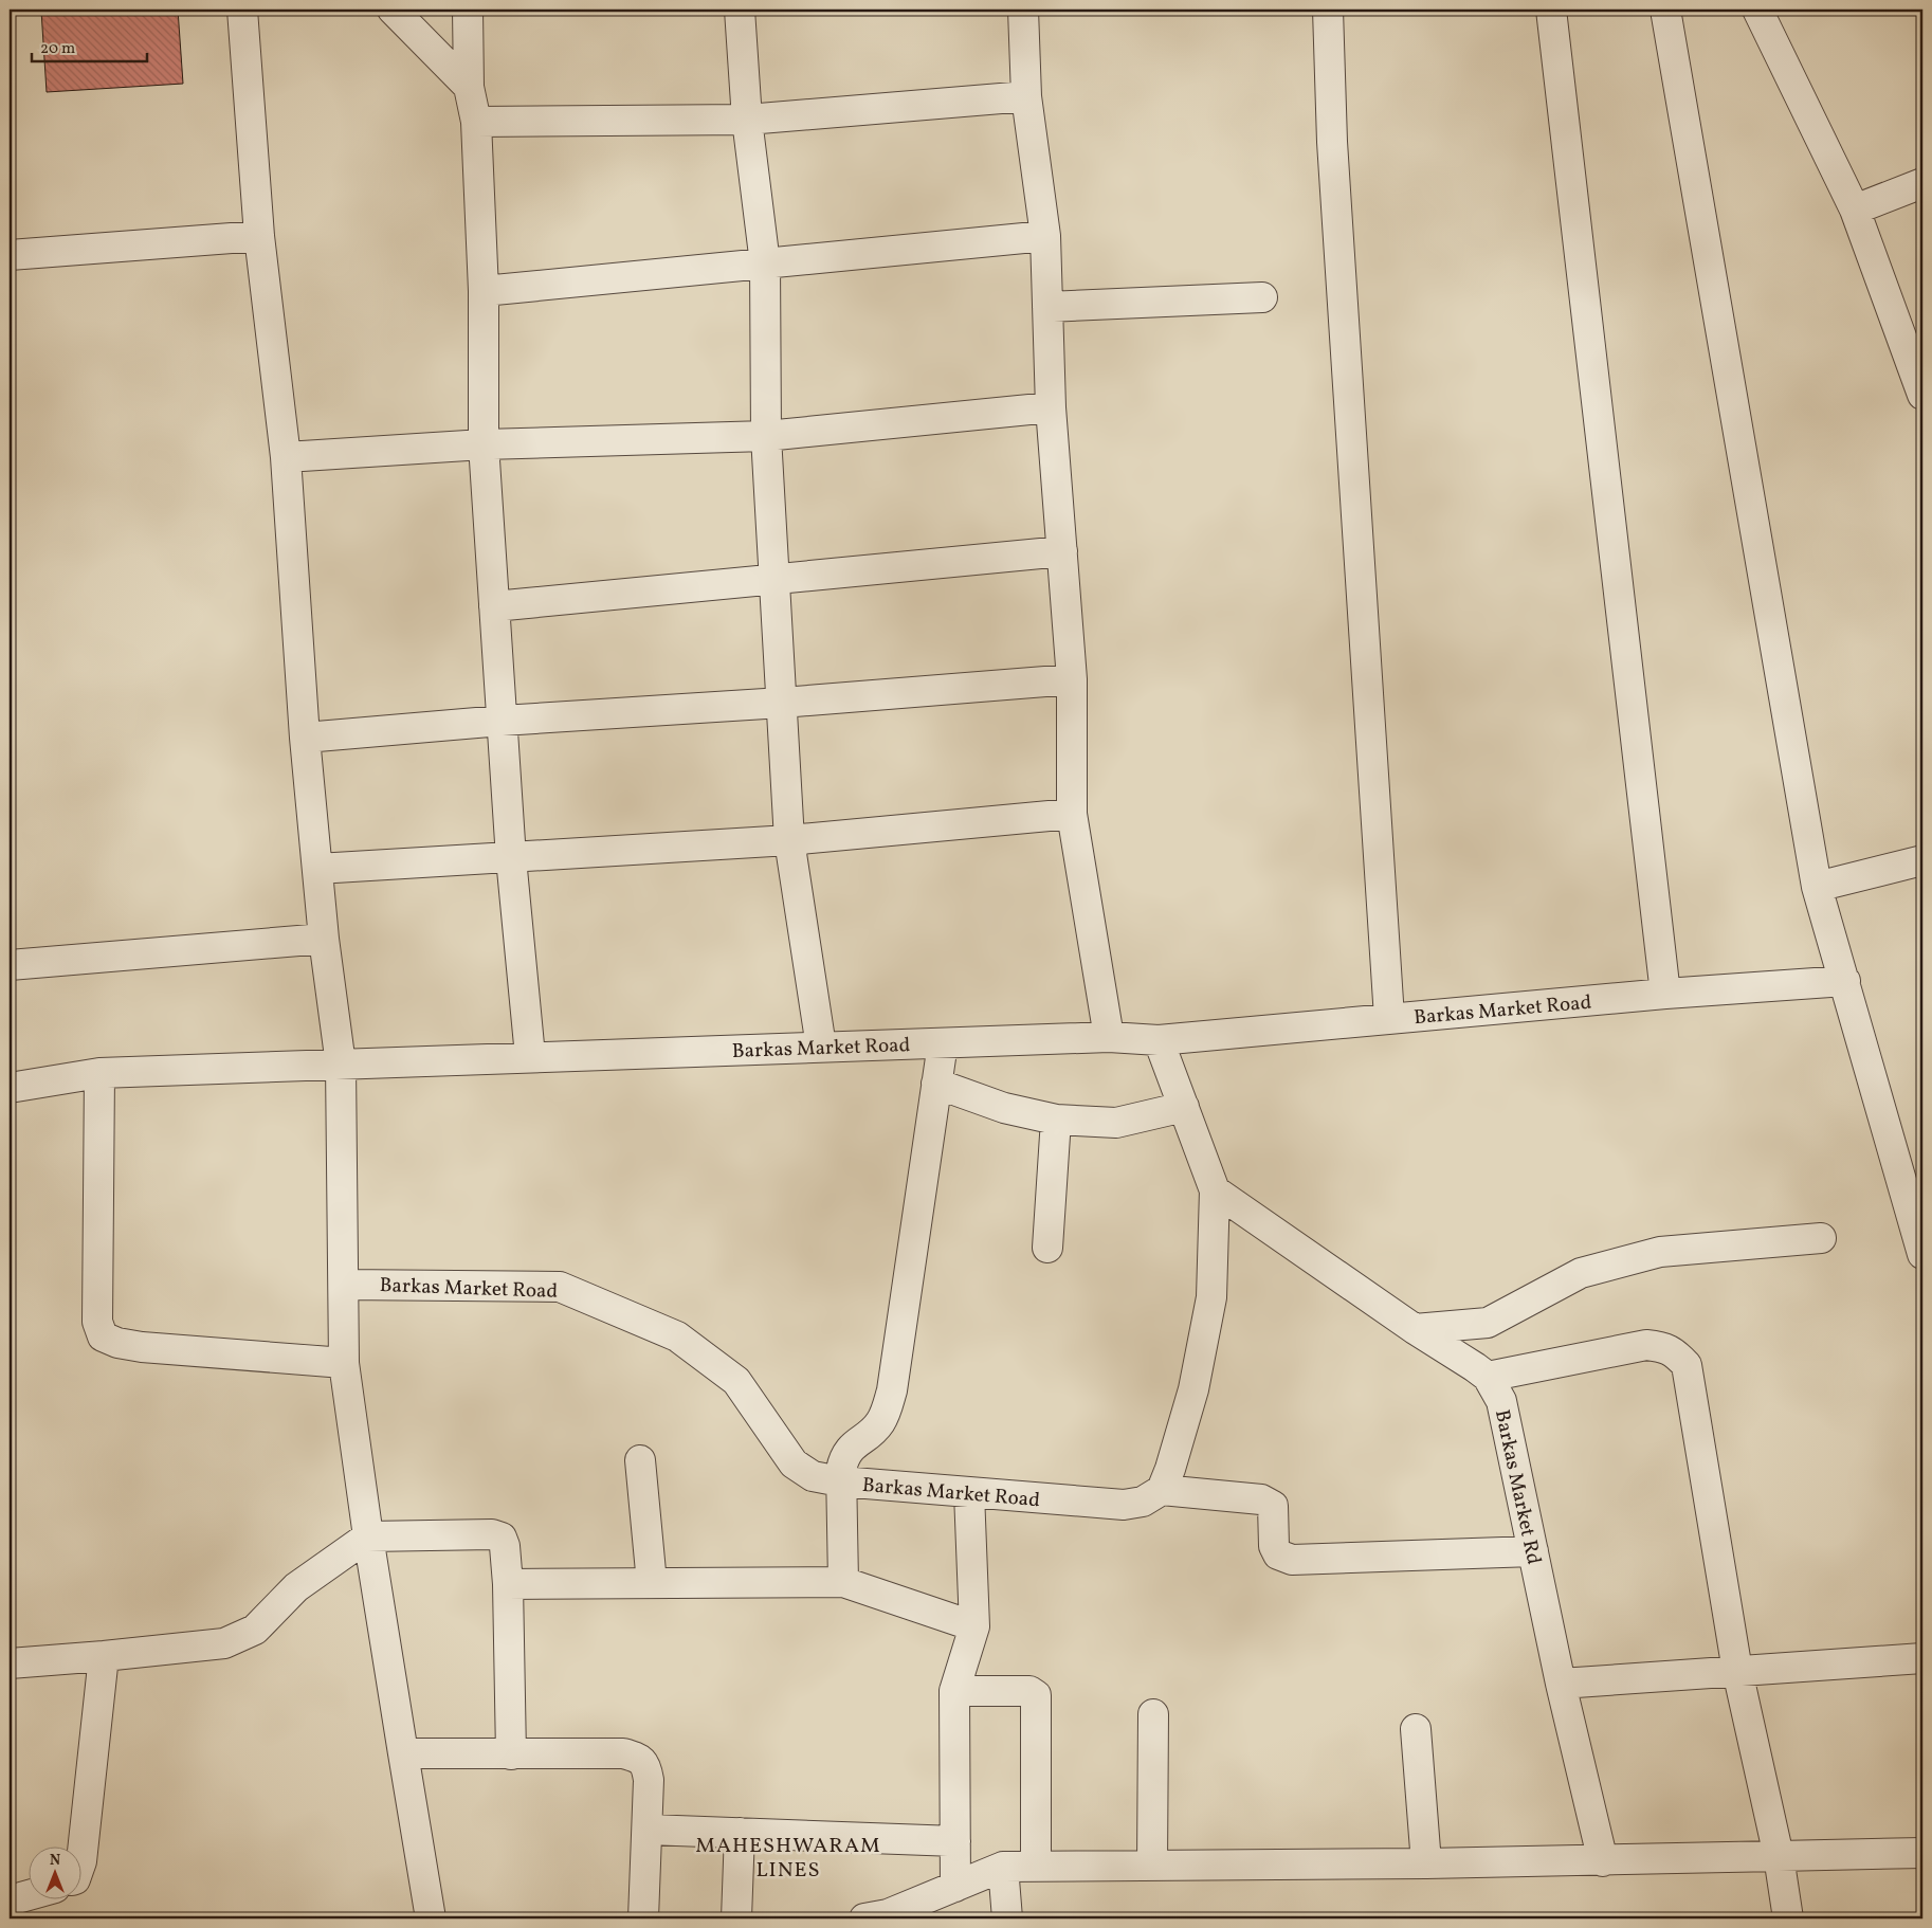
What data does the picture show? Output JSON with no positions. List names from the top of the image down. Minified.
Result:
{"streets":{"street":["Barkas Market Road","Barkas Market Rd"]},"districts":["MAHESHWARAM LINES"],"scale_bar":"20 m","north":"top"}
